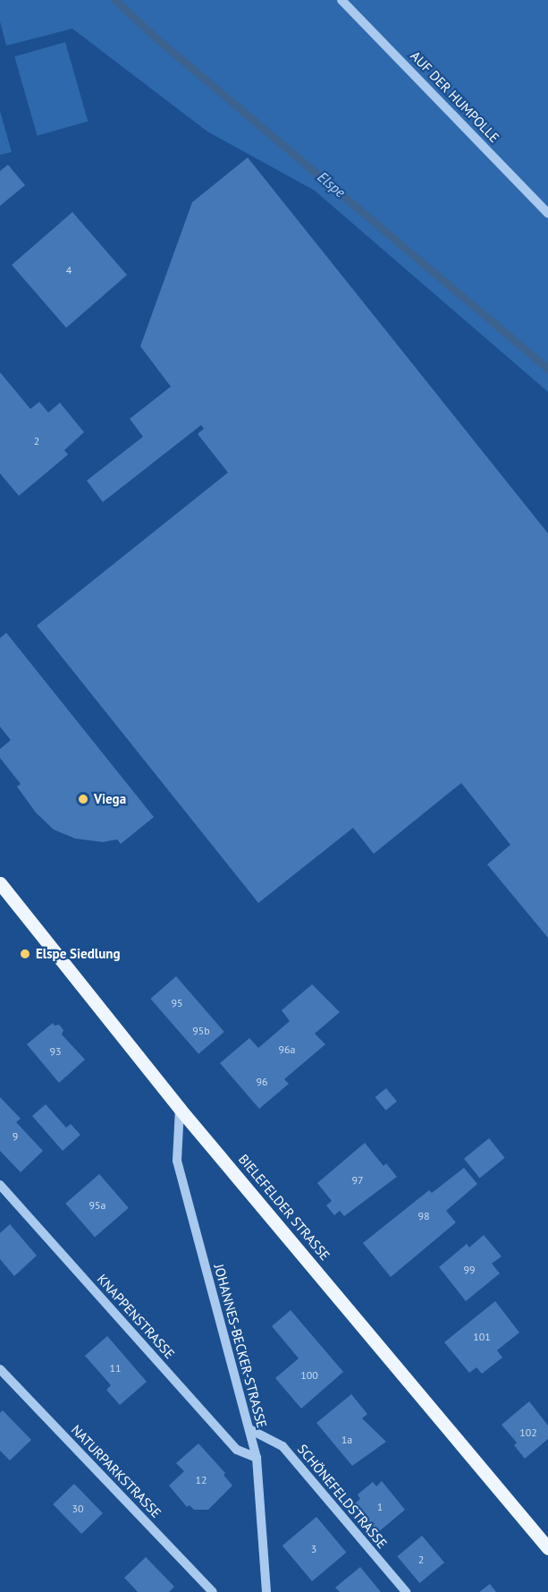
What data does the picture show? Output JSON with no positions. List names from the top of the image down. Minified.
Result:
{"streets":{"main road":["BIELEFELDER STRASSE"],"street":["AUF DER HUMPOLLE","KNAPPENSTRASSE","JOHANNES-BECKER-STRASSE","NATURPARKSTRASSE","SCHÖNEFELDSTRASSE"]},"crossings":[["BIELEFELDER STRASSE","JOHANNES-BECKER-STRASSE"],["KNAPPENSTRASSE","JOHANNES-BECKER-STRASSE"],["JOHANNES-BECKER-STRASSE","SCHÖNEFELDSTRASSE"]],"water":["Elspe"],"places":["Viega","Elspe Siedlung"],"house_numbers":["4","2","95","95b","96a","93","96","9","97","95a","98","99","101","11","100","102","1a","12","1","30","3","2"]}
